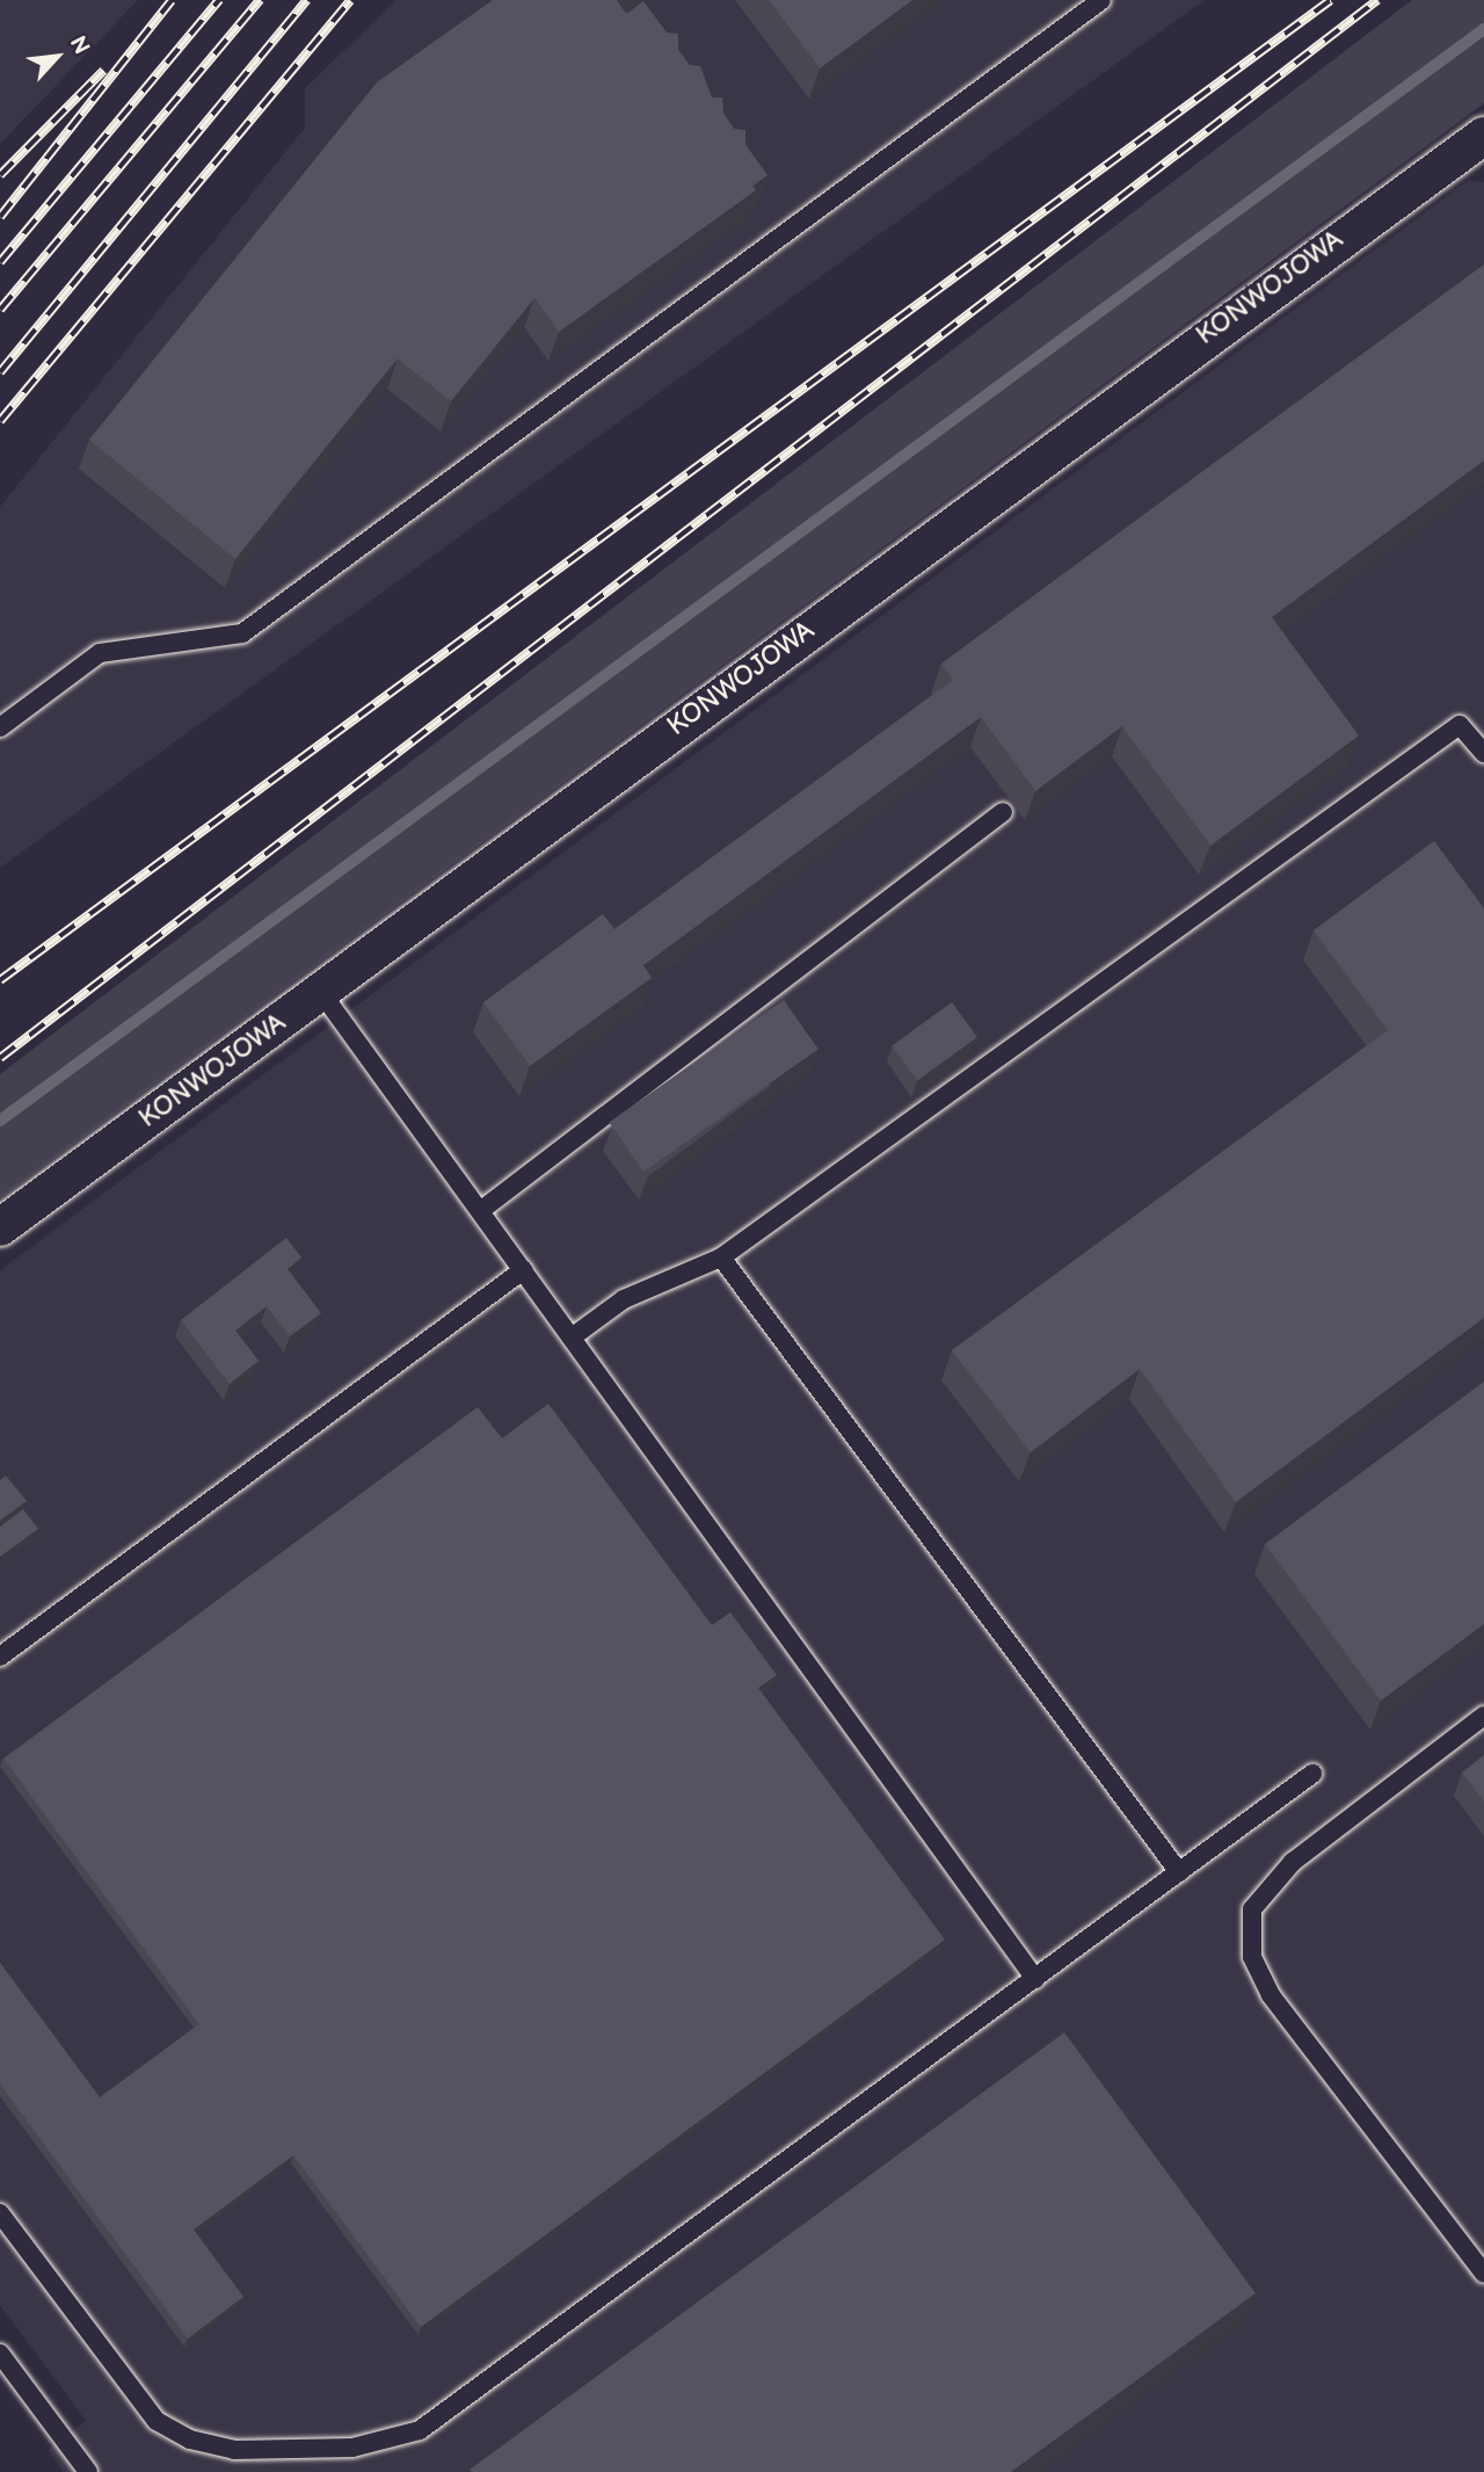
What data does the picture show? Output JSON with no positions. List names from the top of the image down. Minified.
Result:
{"streets":{"street":["KONWOJOWA"]},"north":"top right"}
